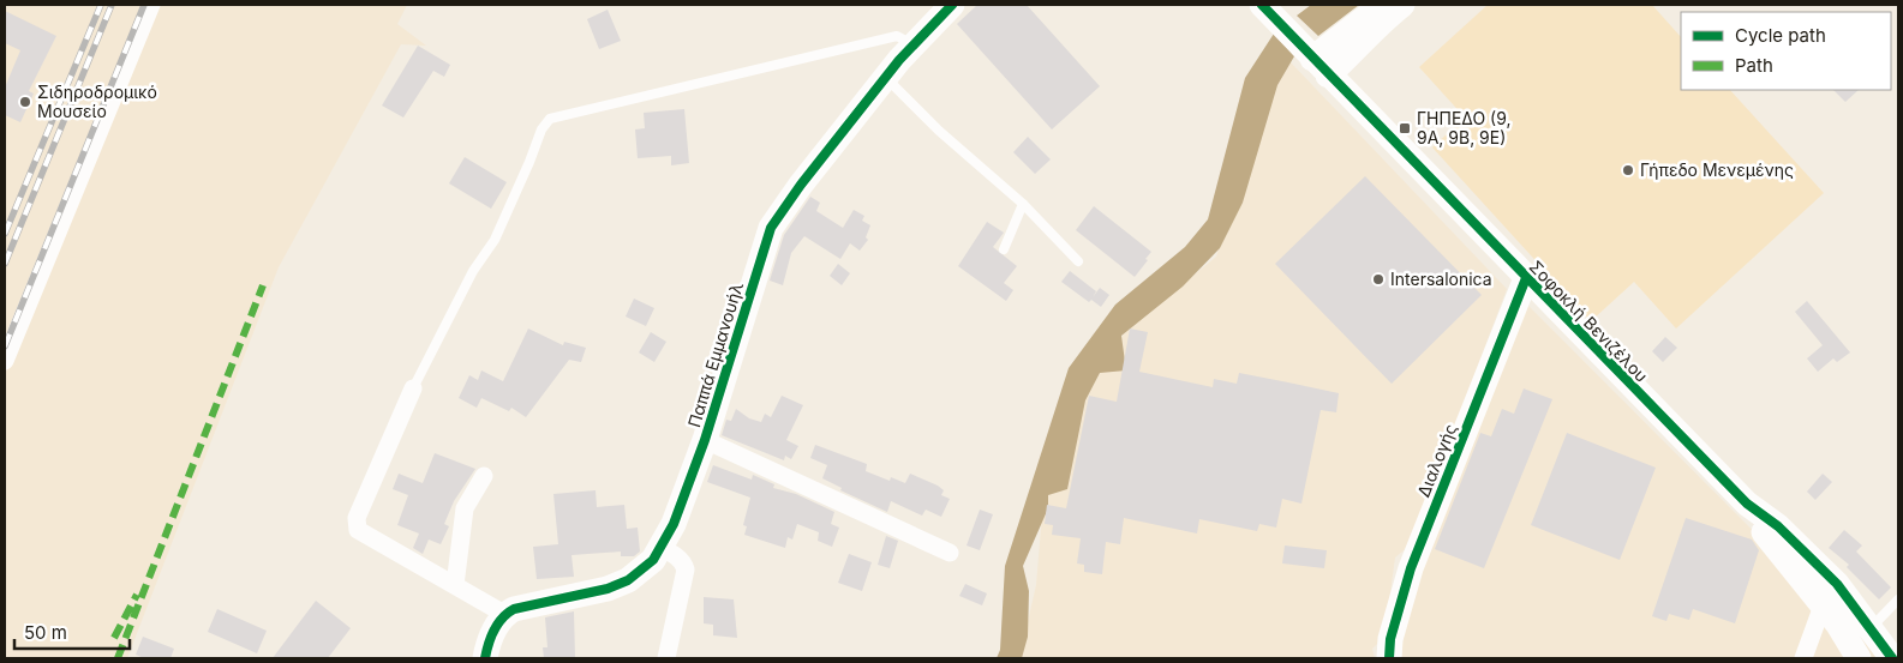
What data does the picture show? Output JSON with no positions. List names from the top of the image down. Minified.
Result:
{"streets":{"street":["Σοφοκλή Βενιζέλου","Παππά Εμμανουήλ","Διαλογής"]},"crossings":[["Σοφοκλή Βενιζέλου","Διαλογής"]],"places":{"other":["Σιδηροδρομικό Μουσείο","Γήπεδο Μενεμένης","Intersalonica"],"transit":["ΓΗΠΕΔΟ (9, 9Α, 9Β, 9Ε)"]},"legend":["Cycle path","Path"],"scale_bar":"50 m"}
